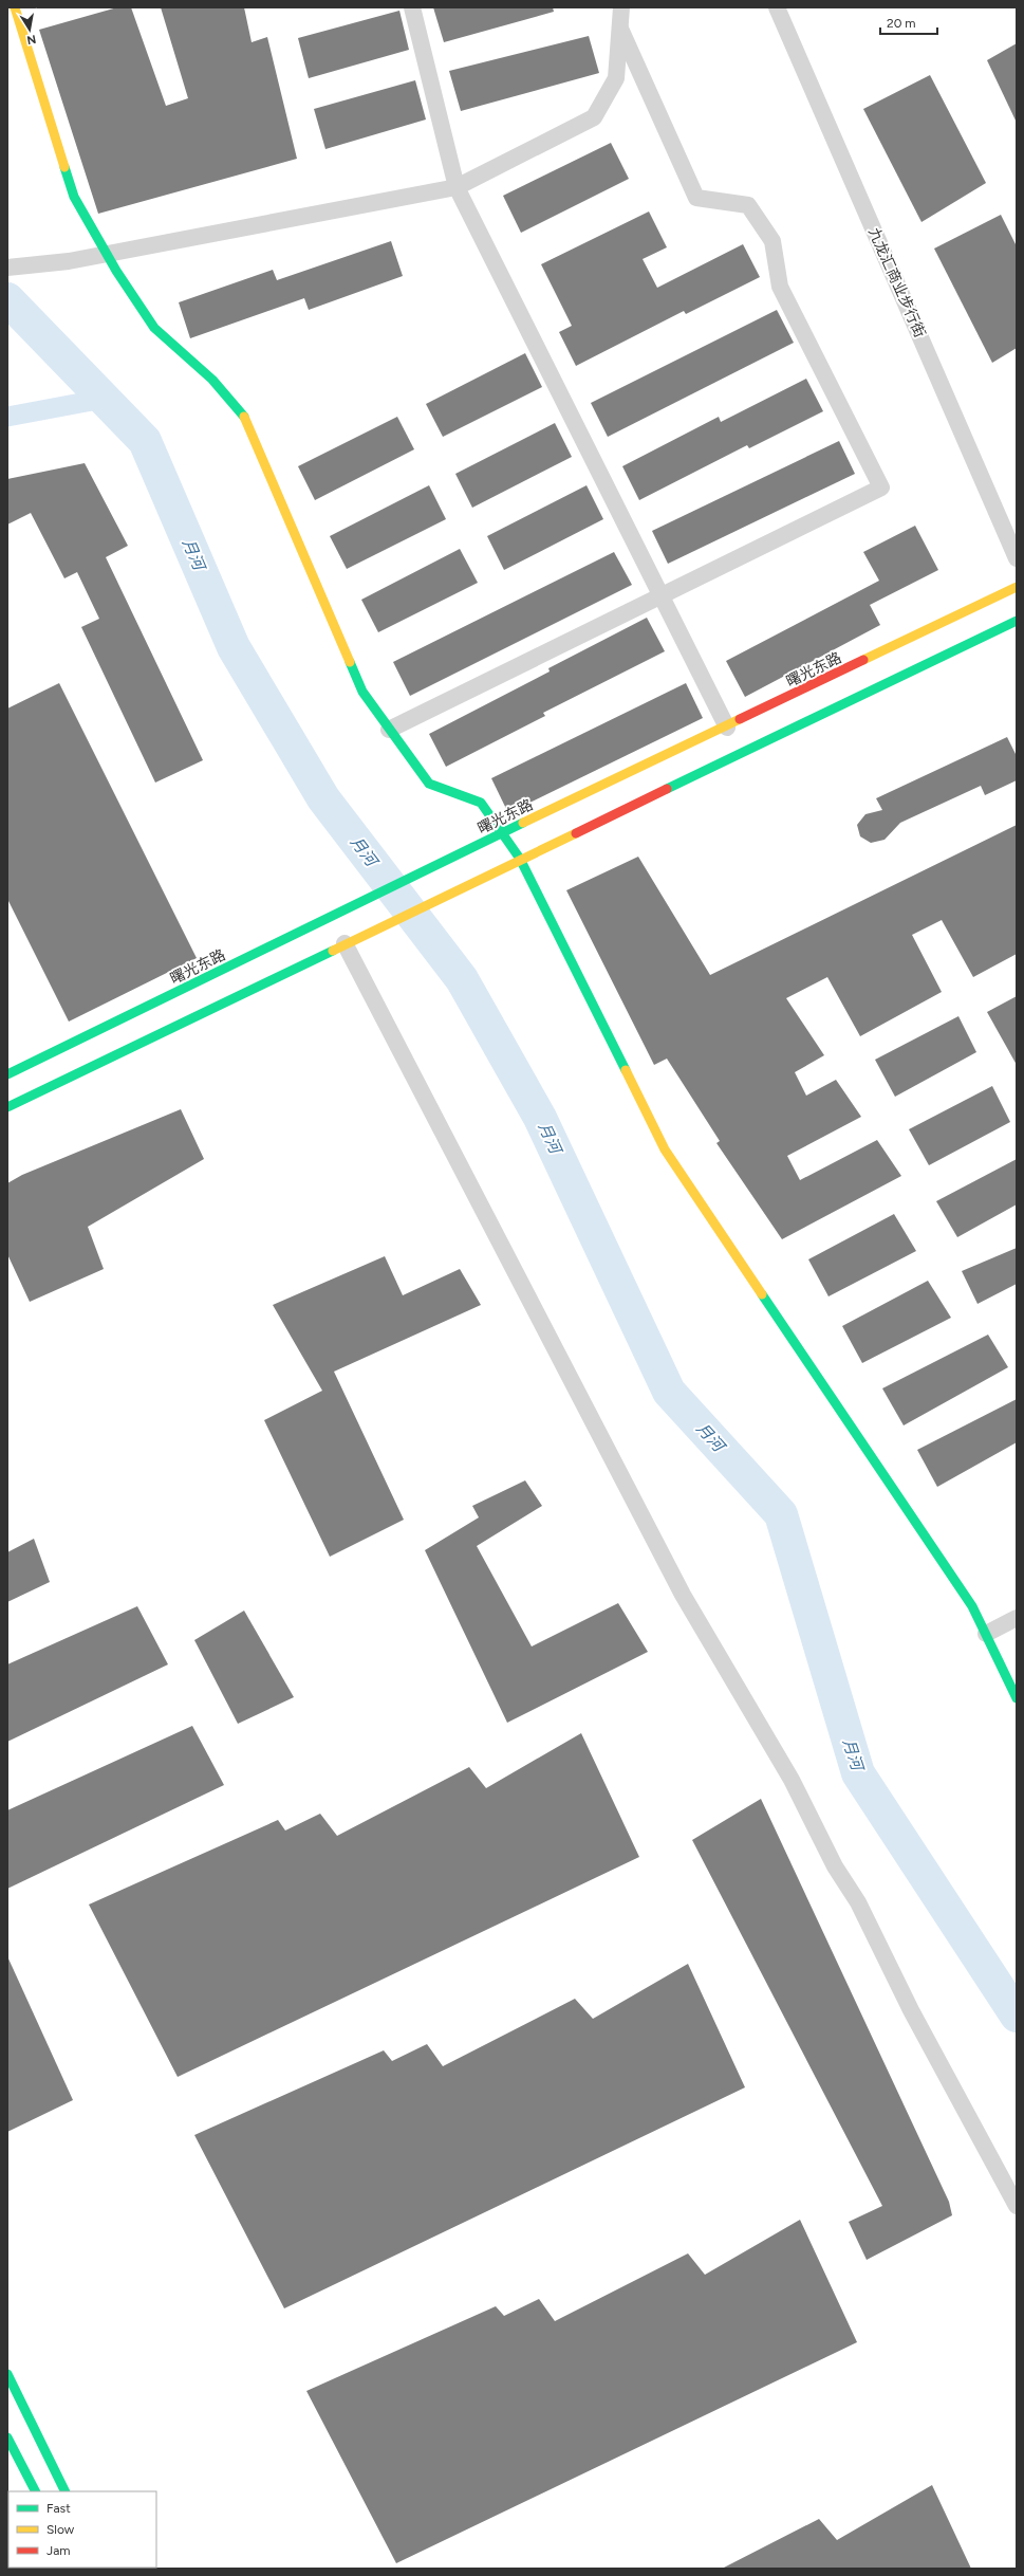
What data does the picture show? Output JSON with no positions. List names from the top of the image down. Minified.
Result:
{"streets":{"main road":["曙光东路"],"street":["九龙汇商业步行街"]},"water":["月河"],"legend":["Fast","Slow","Jam"],"scale_bar":"20 m","north":"bottom"}
